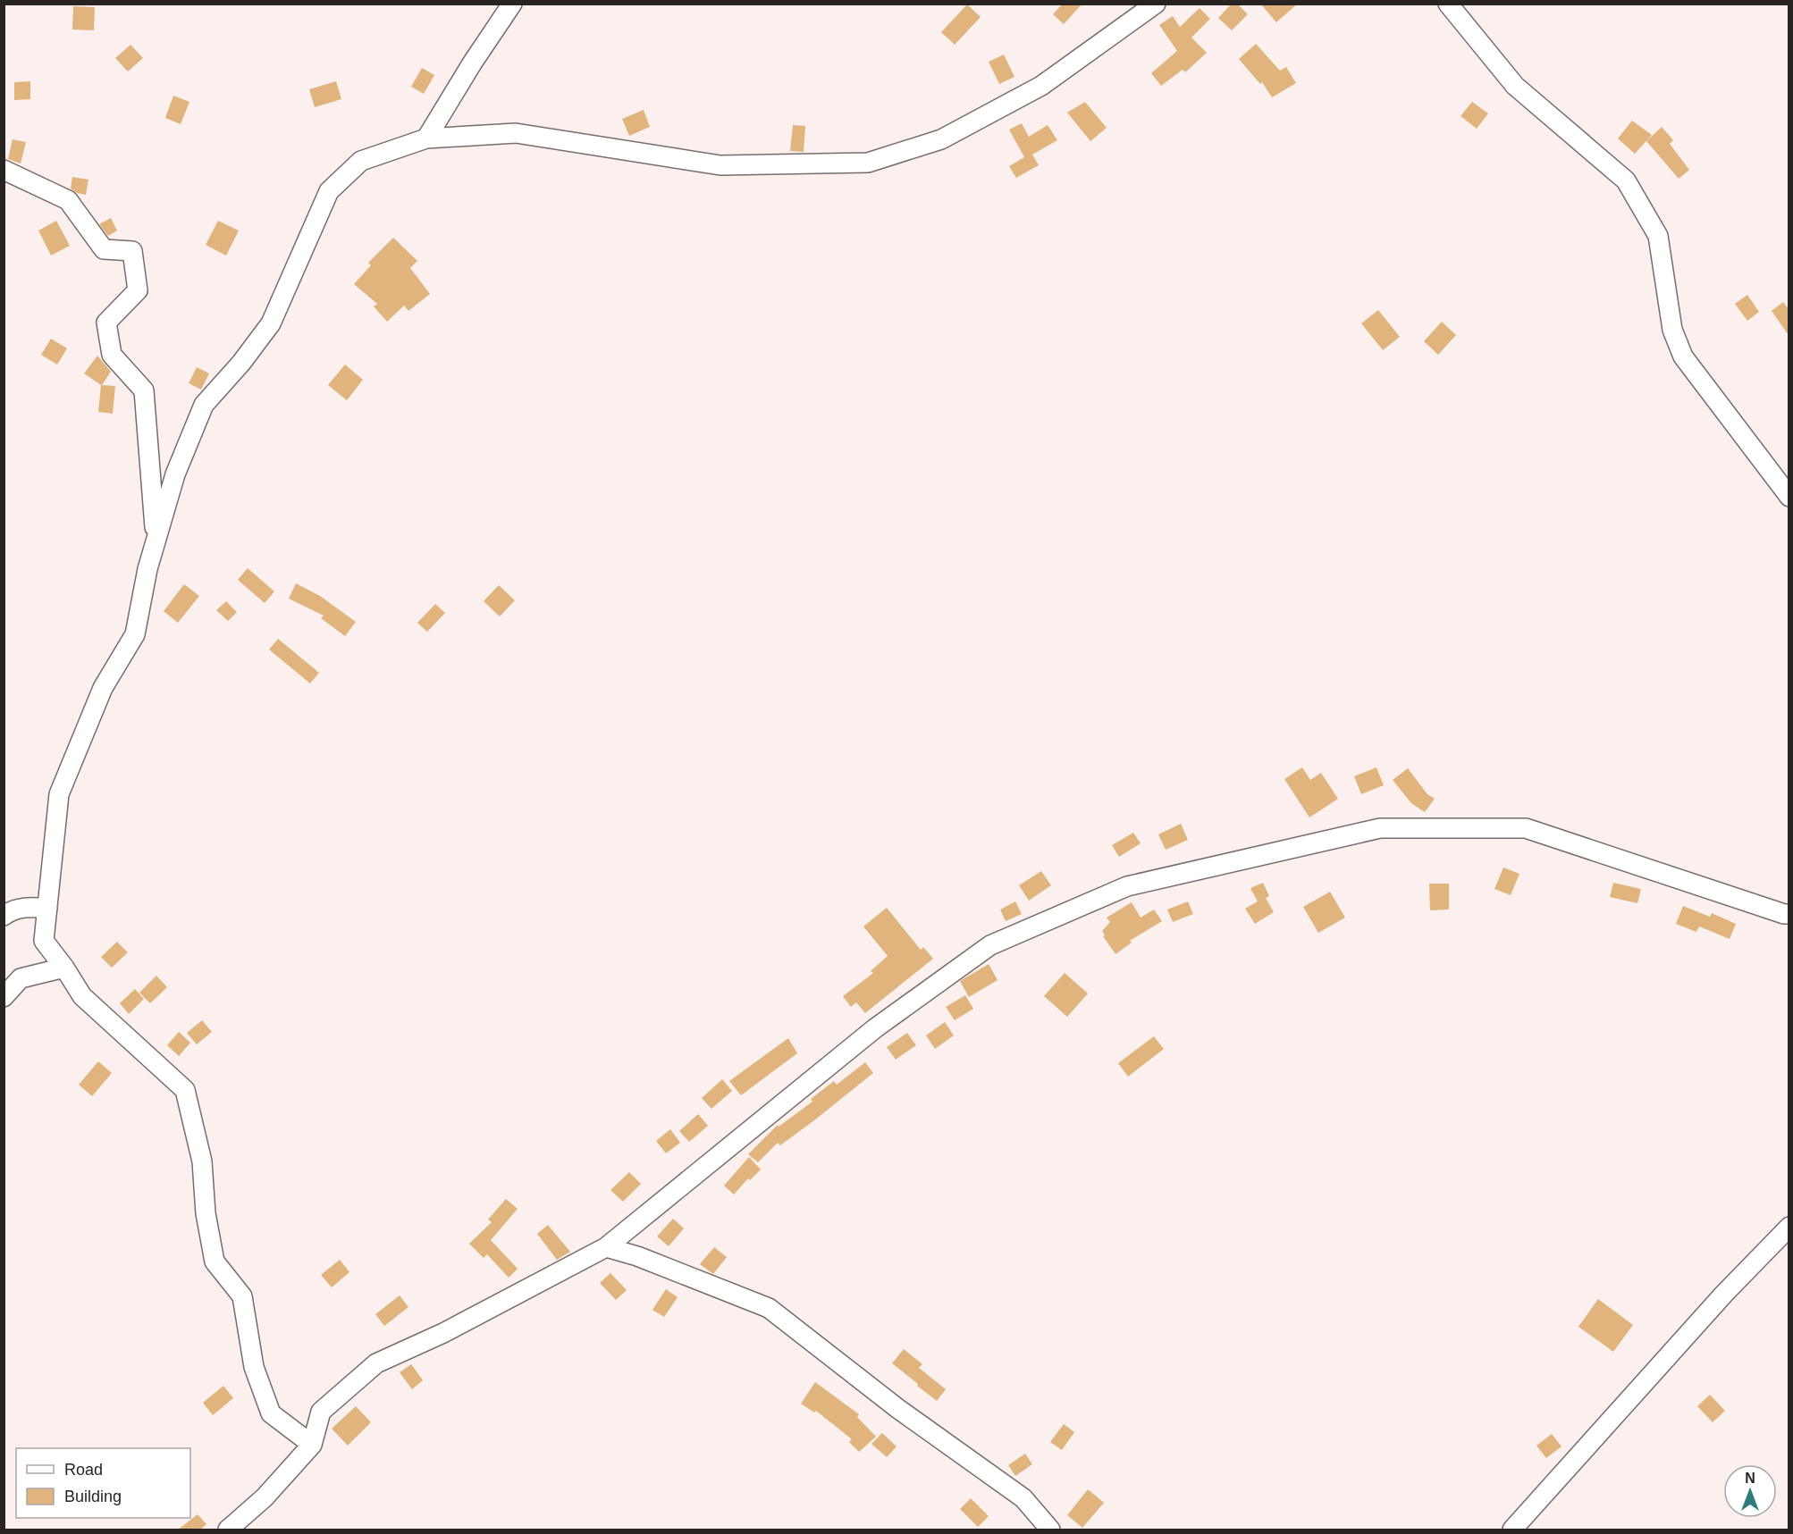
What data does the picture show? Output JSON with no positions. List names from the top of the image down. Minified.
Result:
{"legend":["Road","Building"],"north":"top"}
